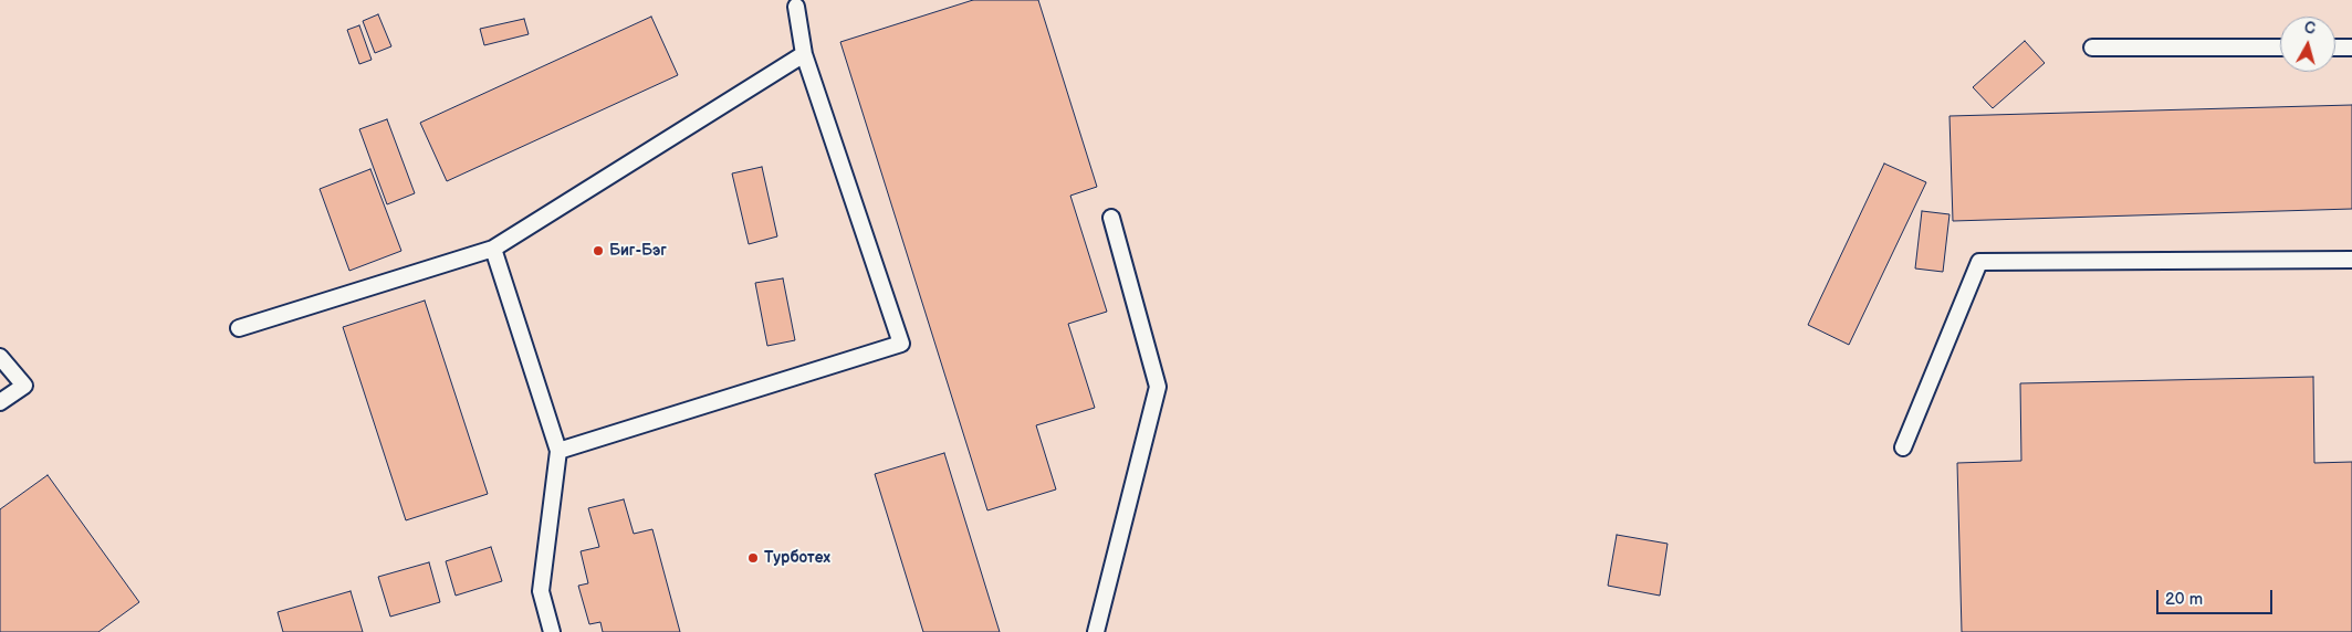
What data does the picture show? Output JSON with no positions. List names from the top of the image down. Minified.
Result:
{"places":["Биг-Бэг","Турботех"],"scale_bar":"20 m","north":"top"}
